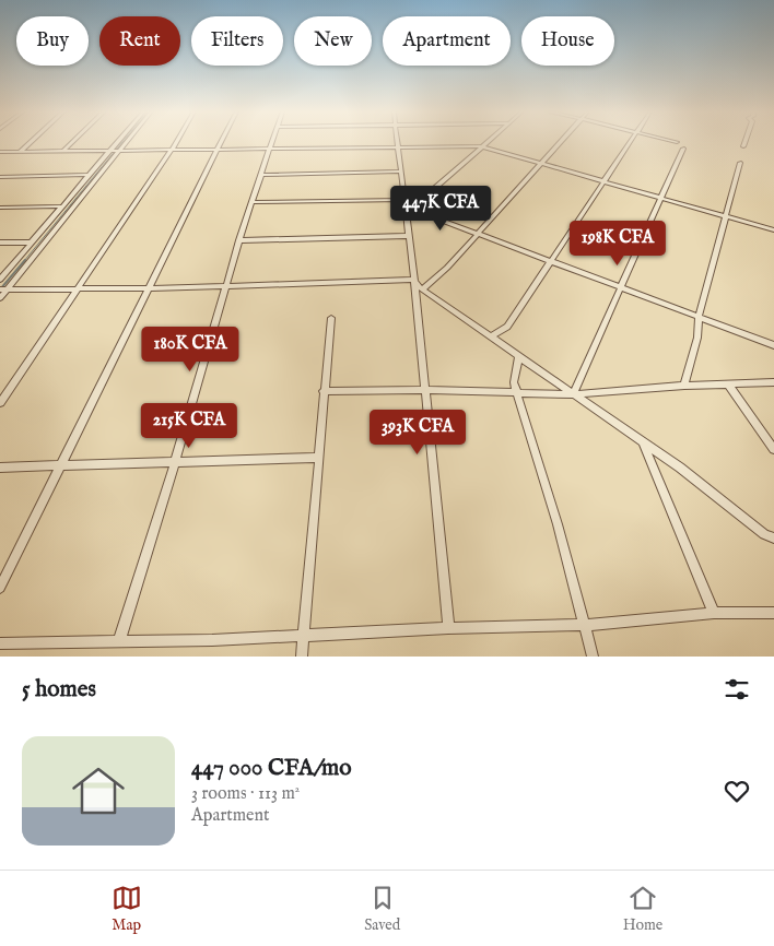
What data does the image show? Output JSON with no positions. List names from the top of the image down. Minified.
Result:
{"page":{"chip":["Buy","Rent","Filters","New","Apartment","House"],"price":["447K CFA","198K CFA","180K CFA","215K CFA","393K CFA"],"heading":"5 homes","list":[{"name":"447 000 CFA/mo","note":"3 rooms · 113 m² · Apartment"}],"tabs":["Map","Saved","Home"]}}
